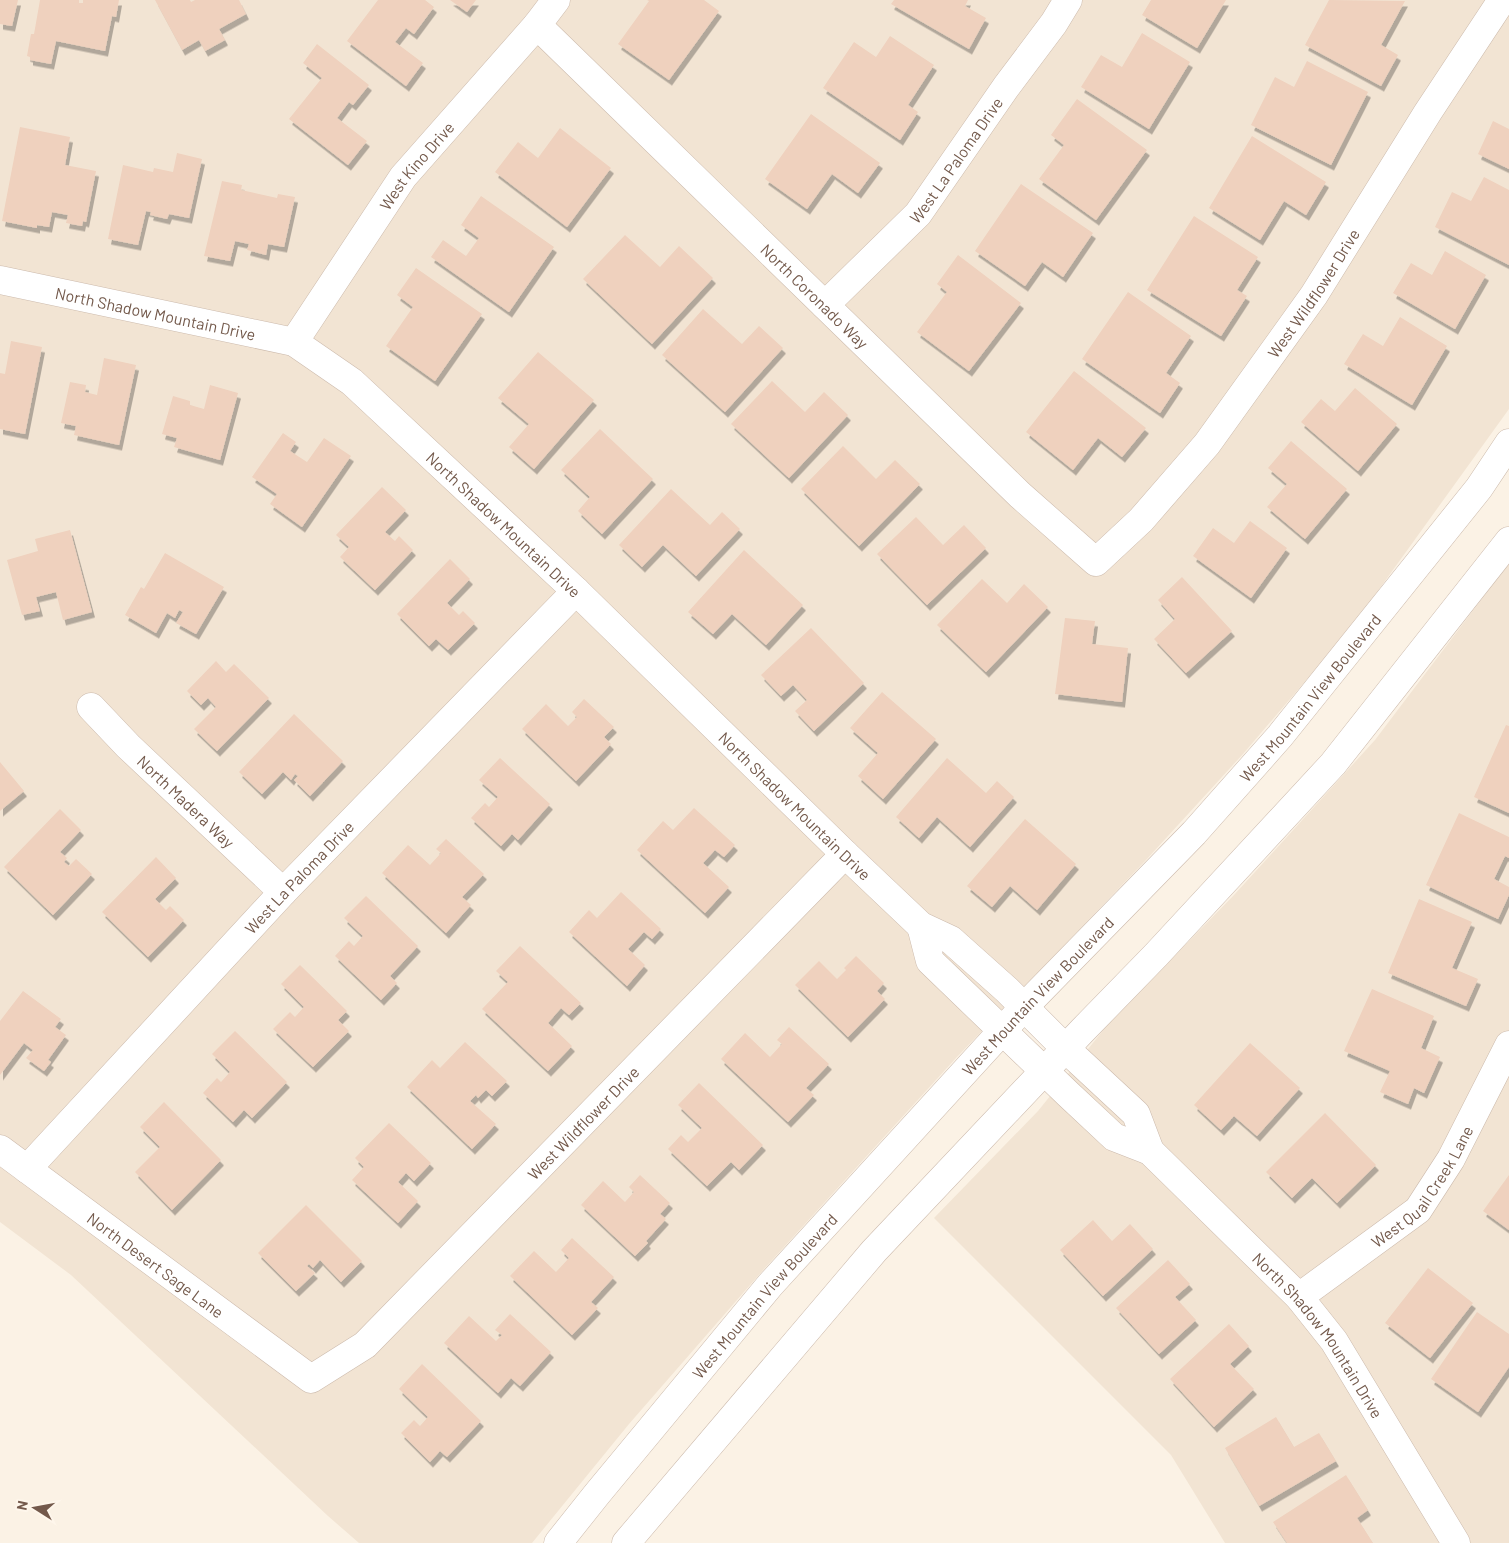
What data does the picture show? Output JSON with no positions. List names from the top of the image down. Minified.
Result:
{"streets":{"street":["West La Paloma Drive","West Kino Drive","West Wildflower Drive","North Coronado Way","North Shadow Mountain Drive","West Mountain View Boulevard","North Madera Way","West Quail Creek Lane","North Desert Sage Lane"]},"crossings":[["West La Paloma Drive","North Coronado Way"],["West La Paloma Drive","North Shadow Mountain Drive"],["West La Paloma Drive","North Madera Way"],["West La Paloma Drive","North Desert Sage Lane"],["West Kino Drive","North Coronado Way"],["West Kino Drive","North Shadow Mountain Drive"],["West Wildflower Drive","North Coronado Way"],["West Wildflower Drive","North Shadow Mountain Drive"],["West Wildflower Drive","North Desert Sage Lane"],["North Shadow Mountain Drive","West Mountain View Boulevard"],["North Shadow Mountain Drive","West Quail Creek Lane"]],"north":"left"}
